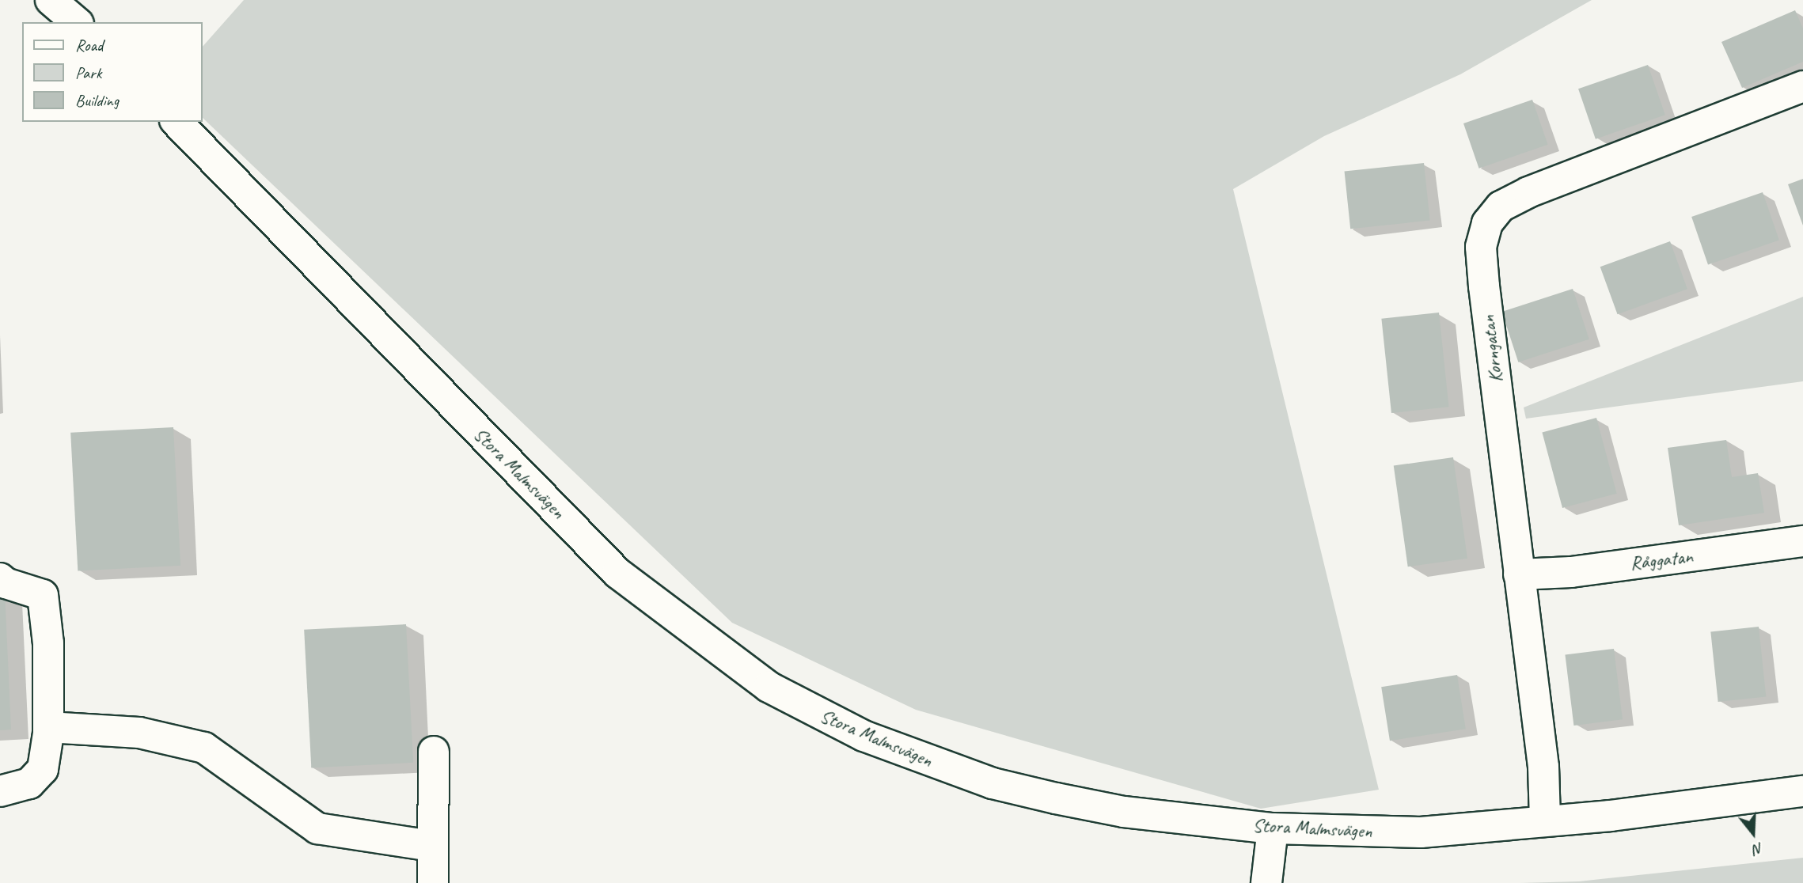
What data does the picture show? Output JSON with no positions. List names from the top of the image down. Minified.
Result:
{"streets":{"street":["Korngatan","Stora Malmsvägen","Råggatan"]},"crossings":[["Korngatan","Stora Malmsvägen"],["Korngatan","Råggatan"]],"legend":["Road","Park","Building"],"north":"bottom"}
